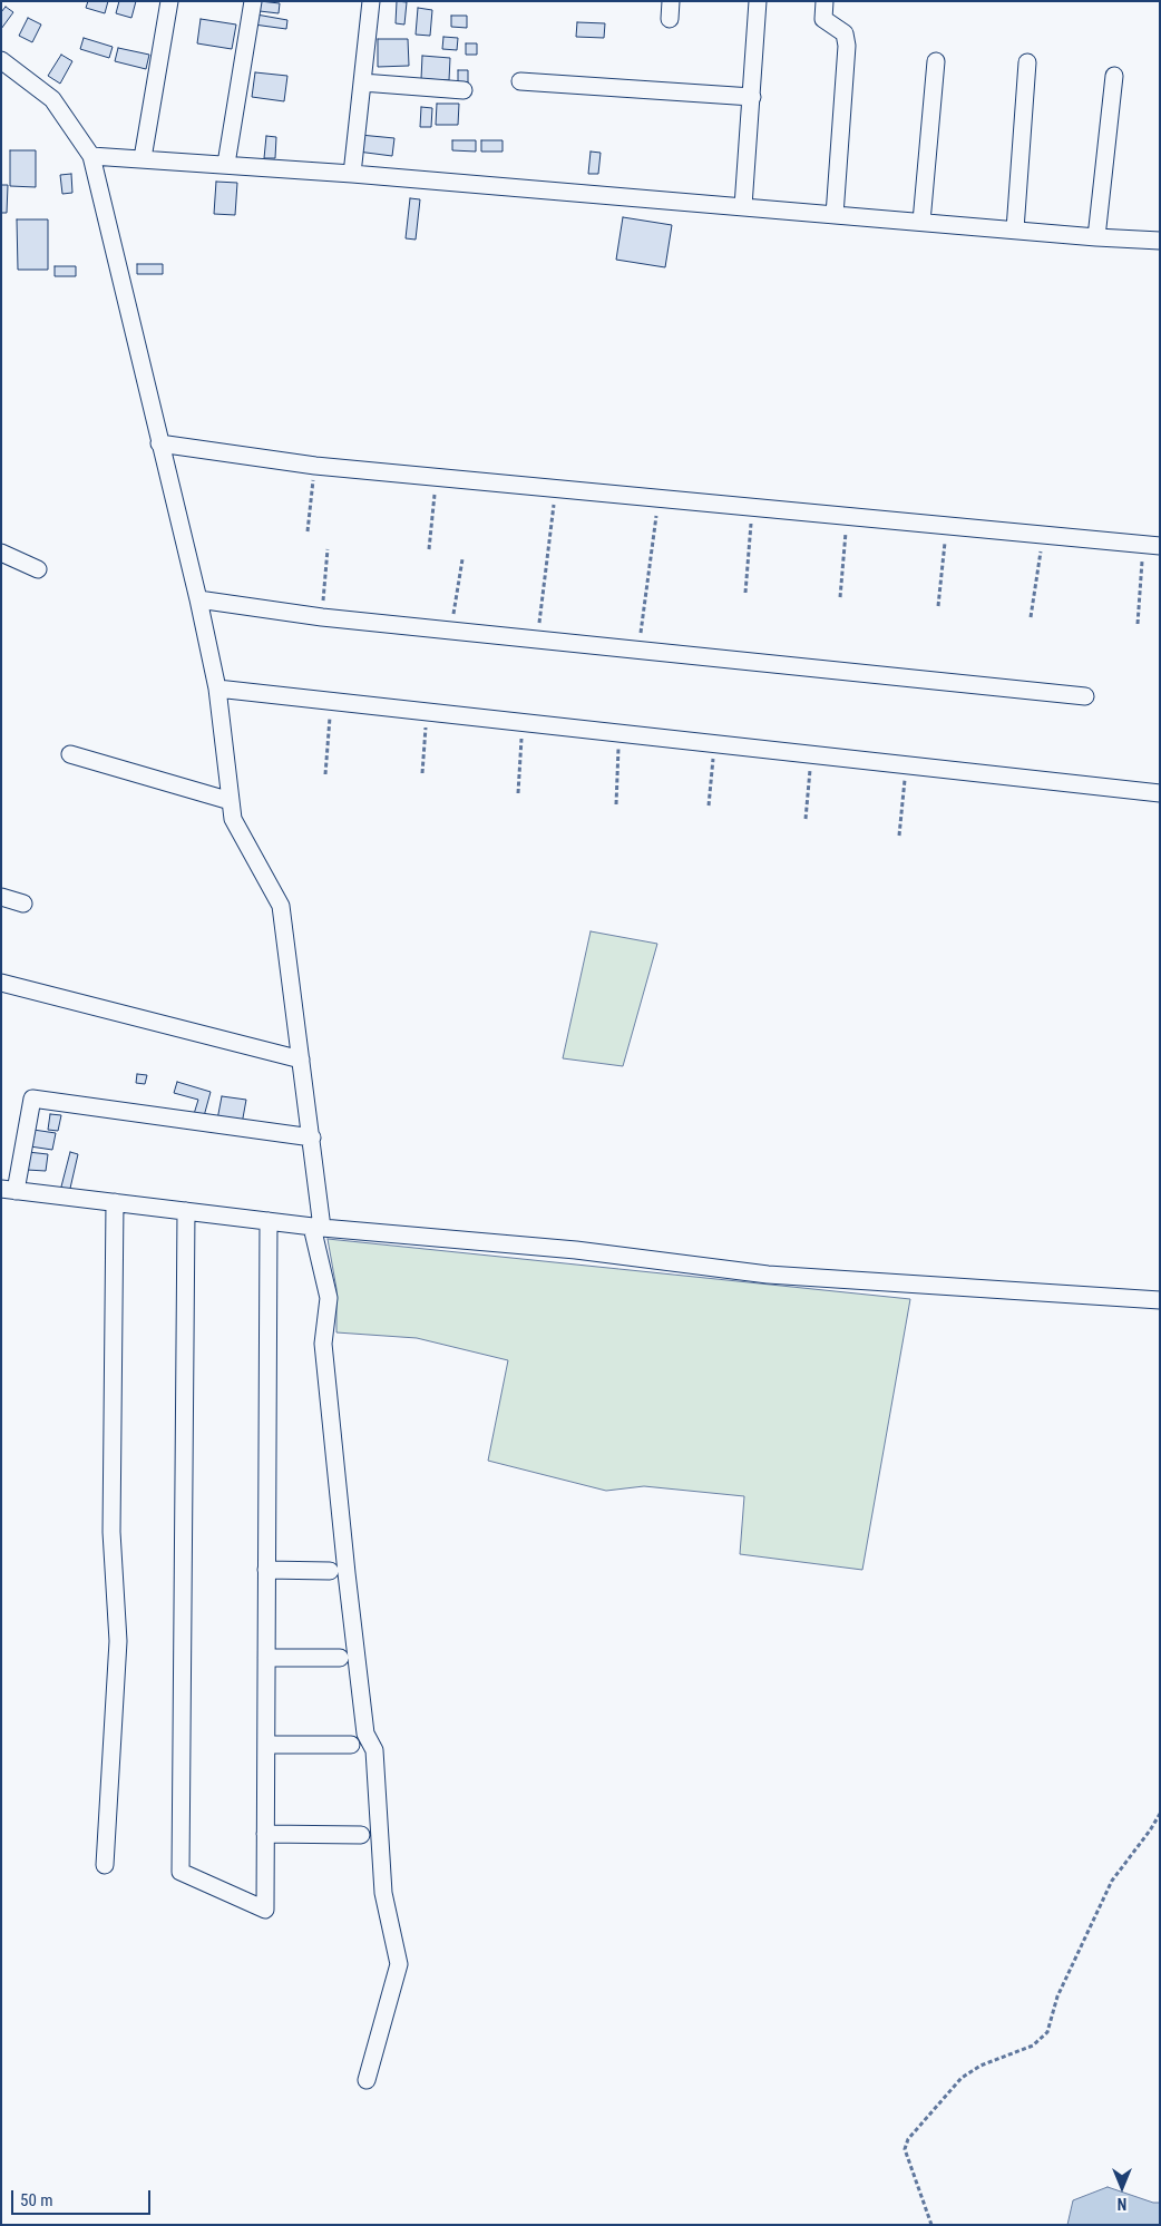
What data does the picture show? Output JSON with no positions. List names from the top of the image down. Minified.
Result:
{"scale_bar":"50 m","north":"bottom"}
